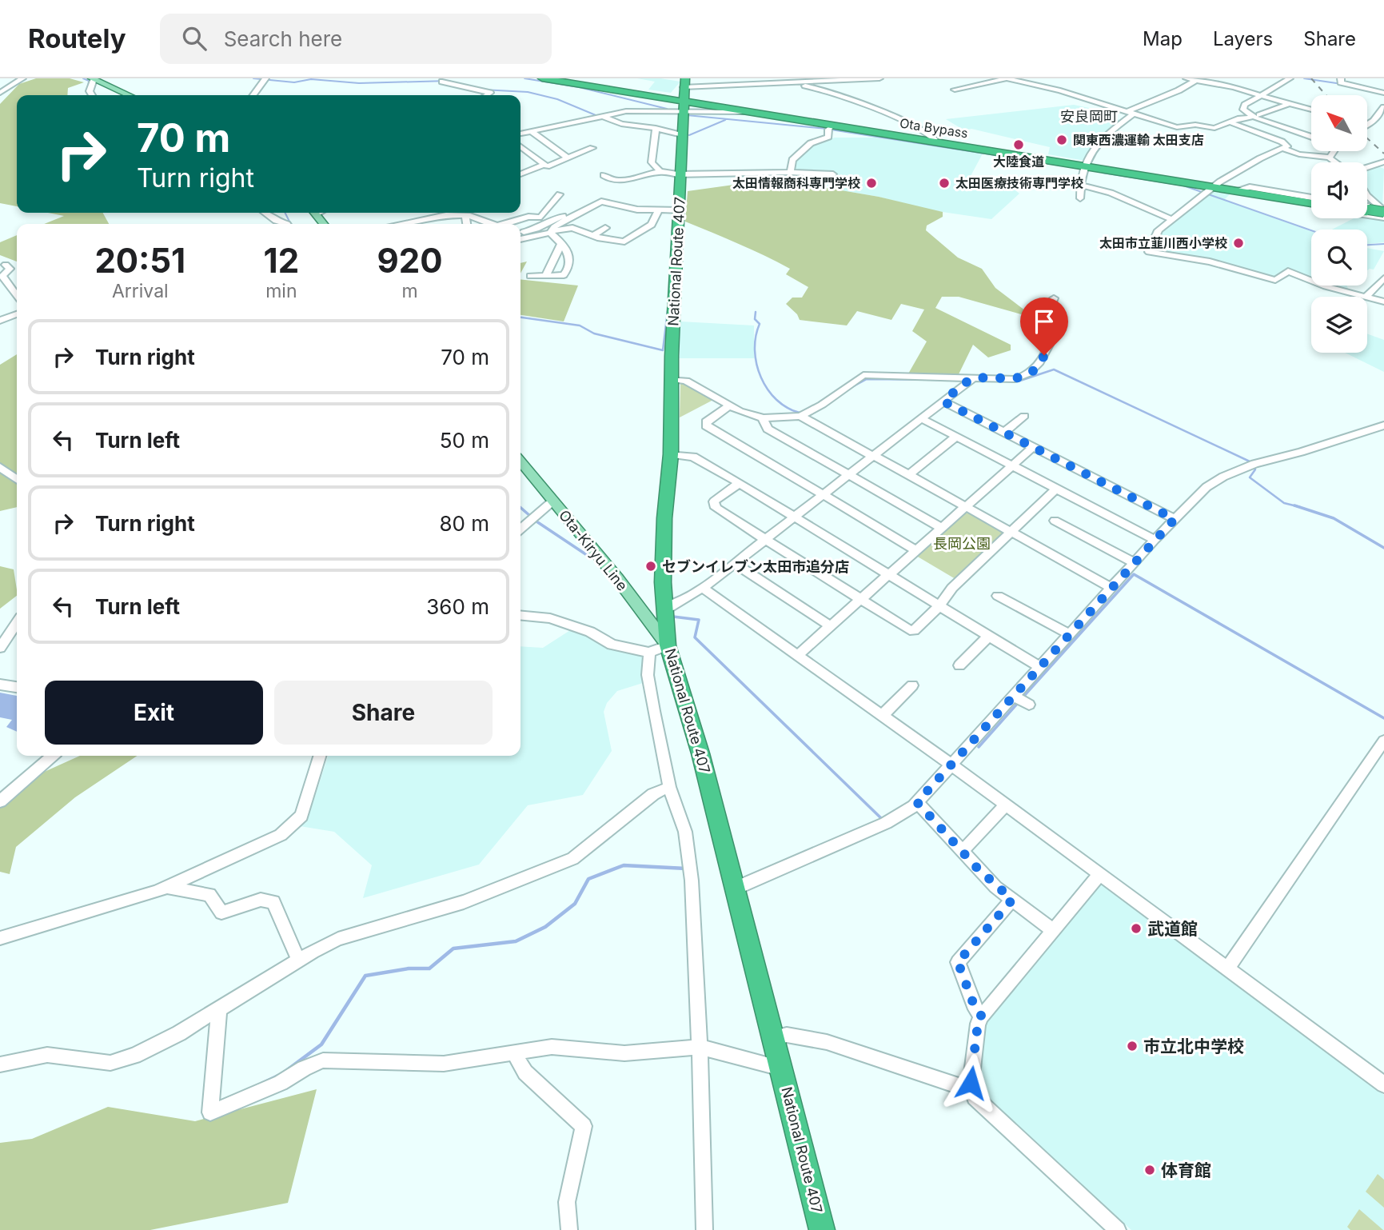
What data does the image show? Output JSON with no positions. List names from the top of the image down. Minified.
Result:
{"streets":{"highway":["Ota Bypass","National Route 407"],"main road":["Ota-Kiryu Line"]},"crossings":[["Ota Bypass","National Route 407"],["National Route 407","Ota-Kiryu Line"]],"districts":["安良岡町"],"parks":["長岡公園"],"places":["関東西濃運輸 太田支店","大陸食道","太田情報商科専門学校","太田医療技術専門学校","太田市立韮川西小学校","セブンイレブン太田市追分店","武道館","市立北中学校","体育館"],"north":"top left","page":{"header":"Routely","search":"Search here","nav":["Map","Layers","Share"],"turn":["70 m","Turn right"],"eta":["20:51","Arrival","12","min","920","m"],"list":[{"name":"Turn right","value":"70 m"},{"name":"Turn left","value":"50 m"},{"name":"Turn right","value":"80 m"},{"name":"Turn left","value":"360 m"}],"buttons":["Exit","Share"]}}
